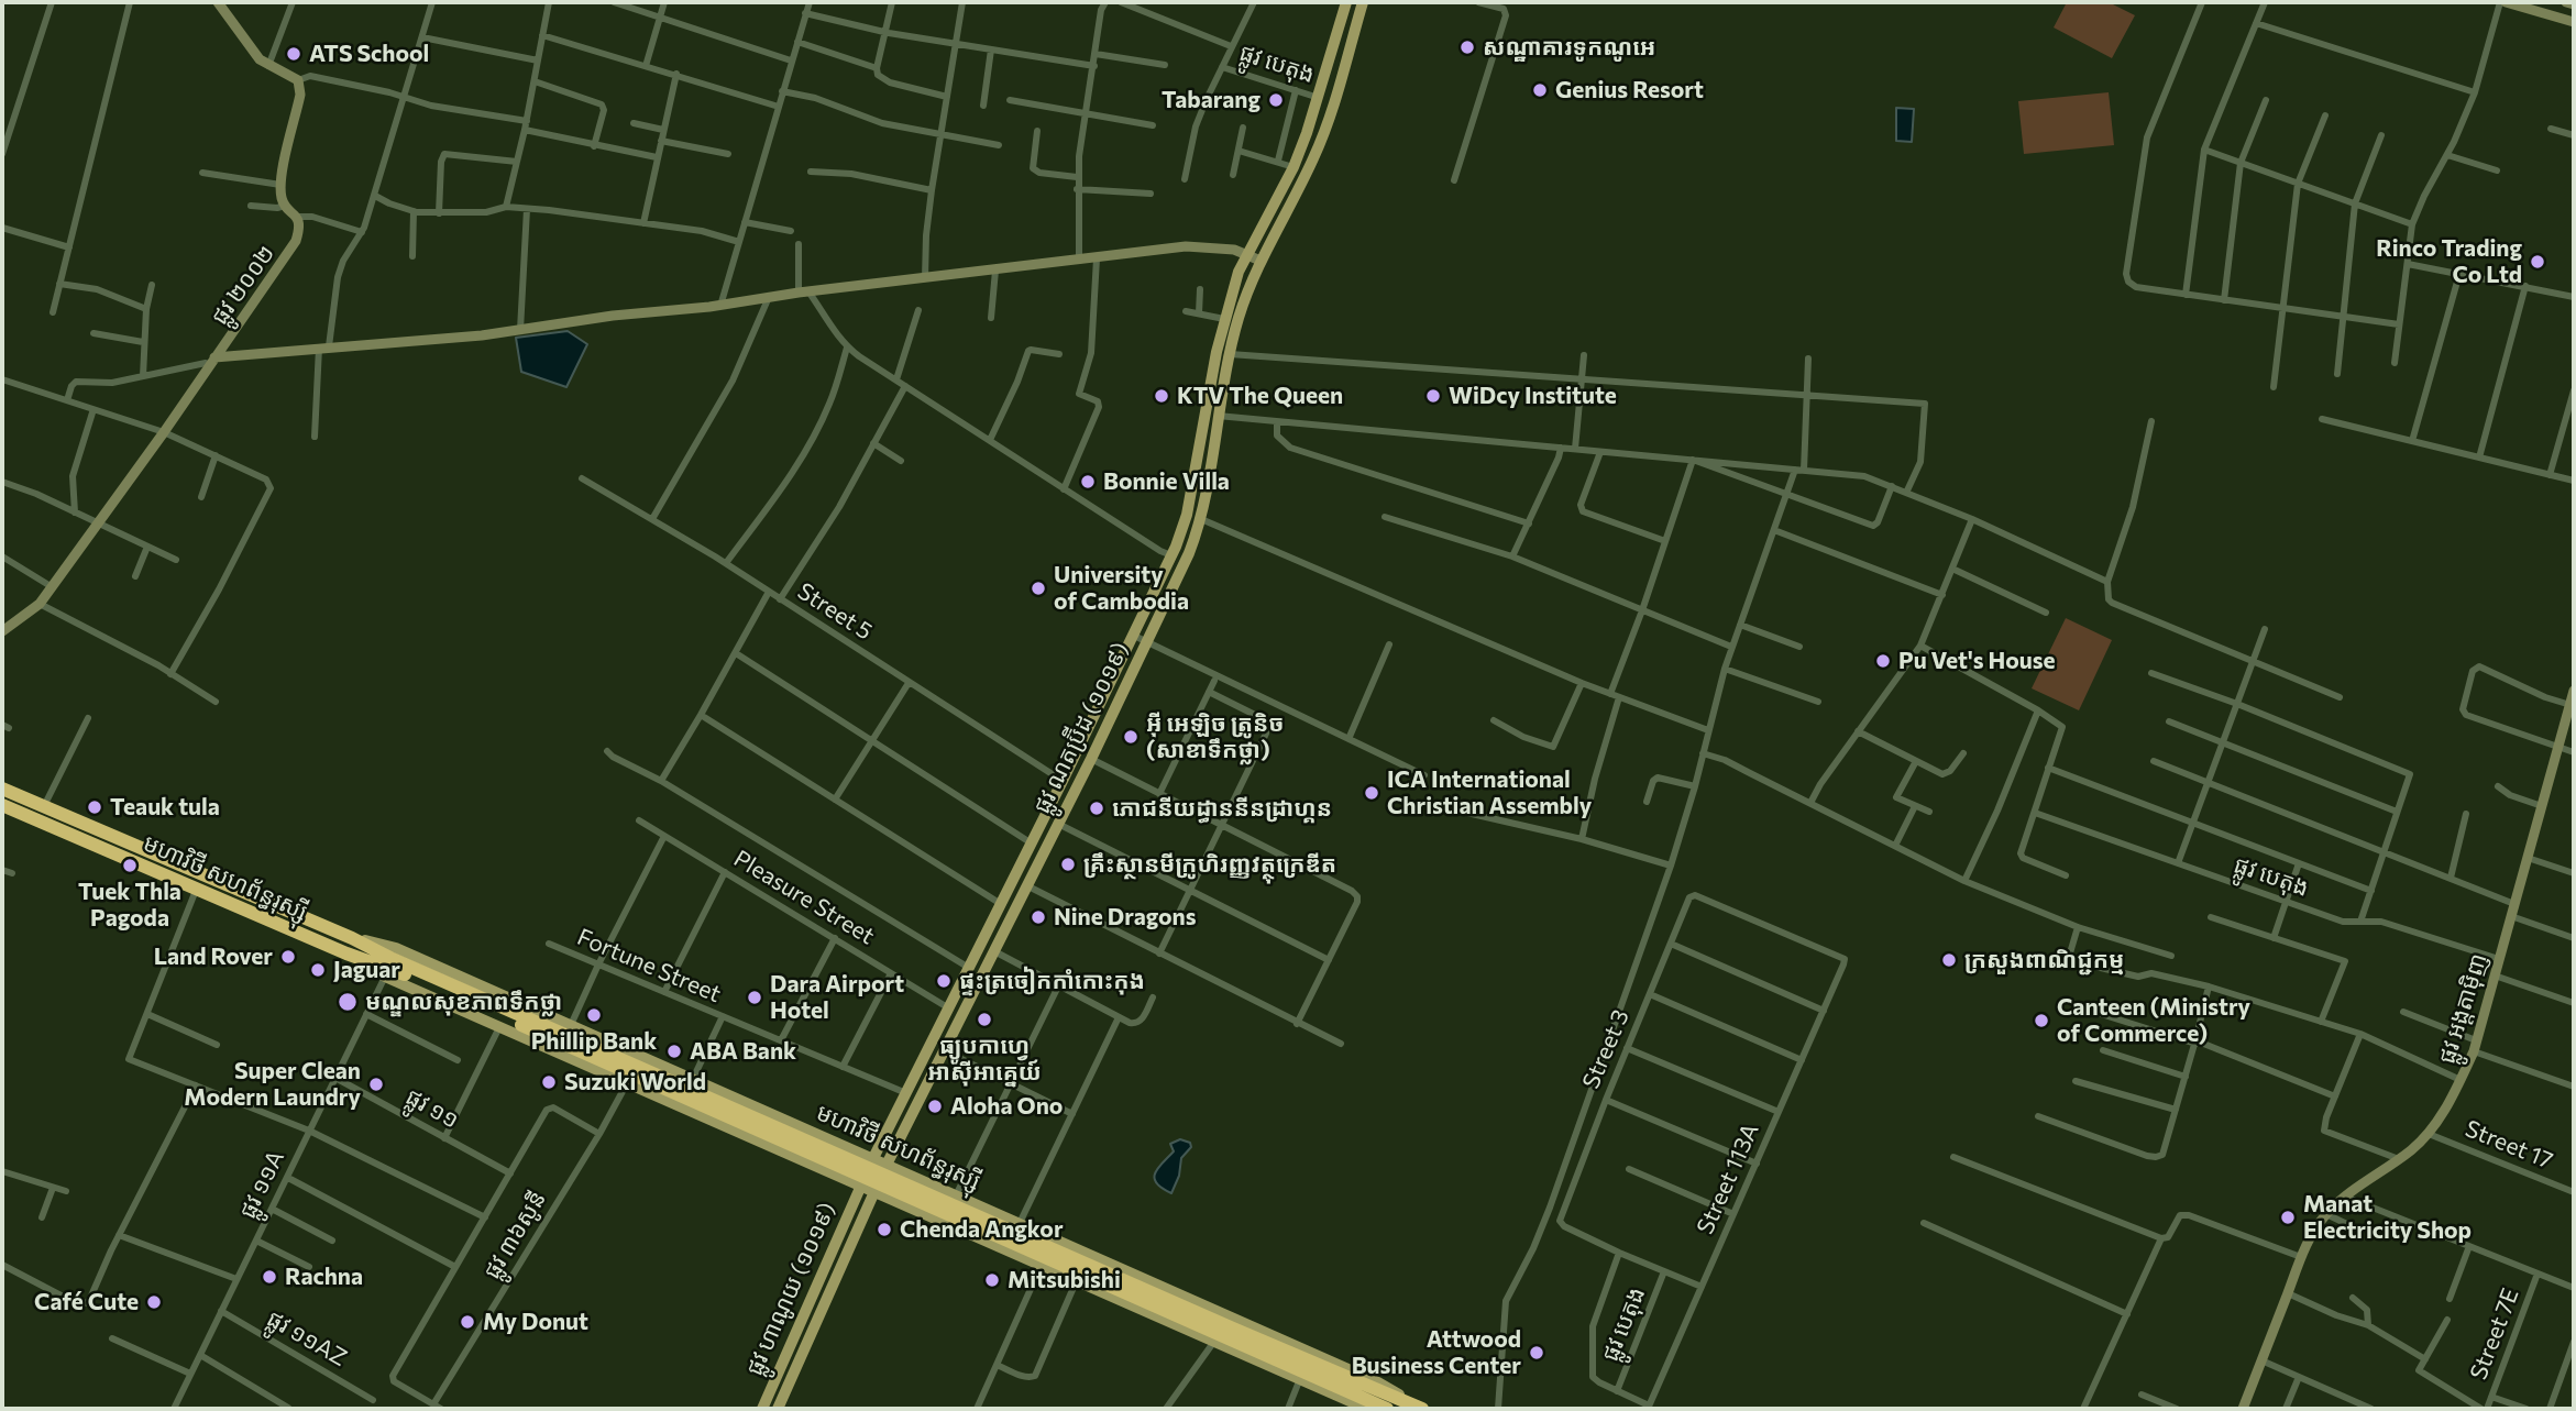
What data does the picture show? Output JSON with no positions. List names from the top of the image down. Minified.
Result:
{"streets":{"highway":["មហាវិថី សហព័ន្ធរុស្ស៊ី"],"main road":["ផ្លូវ ណតប្រ៊ីដ (១០១៩)","ផ្លូវ ហាណូយ (១០១៩)"],"street":["ផ្លូវ បេតុង","ផ្លូវ ២០០២","Street 5","Pleasure Street","Fortune Street","ផ្លូវ អង្តតាម៉ិញ","Street 3","ផ្លូវ ១១","Street 17","Street 113A","ផ្លូវ ១១A","ផ្លូវ ៣៦សូនី","Street 7E","ផ្លូវ ១១AZ"]},"crossings":[["ផ្លូវ បេតុង","ផ្លូវ ណតប្រ៊ីដ (១០១៩)"],["ផ្លូវ បេតុង","ផ្លូវ អង្តតាម៉ិញ"],["Street 5","ផ្លូវ ណតប្រ៊ីដ (១០១៩)"],["ផ្លូវ ណតប្រ៊ីដ (១០១៩)","មហាវិថី សហព័ន្ធរុស្ស៊ី"],["ផ្លូវ ណតប្រ៊ីដ (១០១៩)","Pleasure Street"],["ផ្លូវ ណតប្រ៊ីដ (១០១៩)","Fortune Street"],["ផ្លូវ ណតប្រ៊ីដ (១០១៩)","ផ្លូវ ហាណូយ (១០១៩)"],["មហាវិថី សហព័ន្ធរុស្ស៊ី","ផ្លូវ ១១A"],["មហាវិថី សហព័ន្ធរុស្ស៊ី","ផ្លូវ ៣៦សូនី"],["មហាវិថី សហព័ន្ធរុស្ស៊ី","ផ្លូវ ហាណូយ (១០១៩)"],["ផ្លូវ អង្តតាម៉ិញ","Street 17"],["Street 3","Street 113A"],["ផ្លូវ ១១","ផ្លូវ ១១A"],["ផ្លូវ ១១","ផ្លូវ ៣៦សូនី"],["ផ្លូវ ១១A","ផ្លូវ ១១AZ"]],"places":["សណ្ឋាគារទូកណូអេ","ATS School","Genius Resort","Tabarang","Rinco Trading Co Ltd","KTV The Queen","WiDcy Institute","Bonnie Villa","University of Cambodia","Pu Vet's House","អ៊ី អេឡិច ត្រូនិច (សាខាទឹកថ្លា)","ICA International Christian Assembly","Teauk tula","ភោជនីយដ្ធាននីនដ្រាហ្គន","គ្រឹះស្ថានមីក្រូហិរញ្ញវត្ថុក្រេឌីត","Tuek Thla Pagoda","Nine Dragons","Land Rover","ក្រសួងពាណិជ្ជកម្ម","Jaguar","ផ្ទះត្រចៀកកាំកោះកុង","Dara Airport Hotel","មណ្ឌលសុខភាពទឹកថ្លា","Phillip Bank","ធ្យូបកាហ្វេ អាស៊ីអាគ្នេយ៍","Canteen (Ministry of Commerce)","ABA Bank","Suzuki World","Super Clean Modern Laundry","Aloha Ono","Manat Electricity Shop","Chenda Angkor","Rachna","Mitsubishi","Café Cute","My Donut","Attwood Business Center"]}
